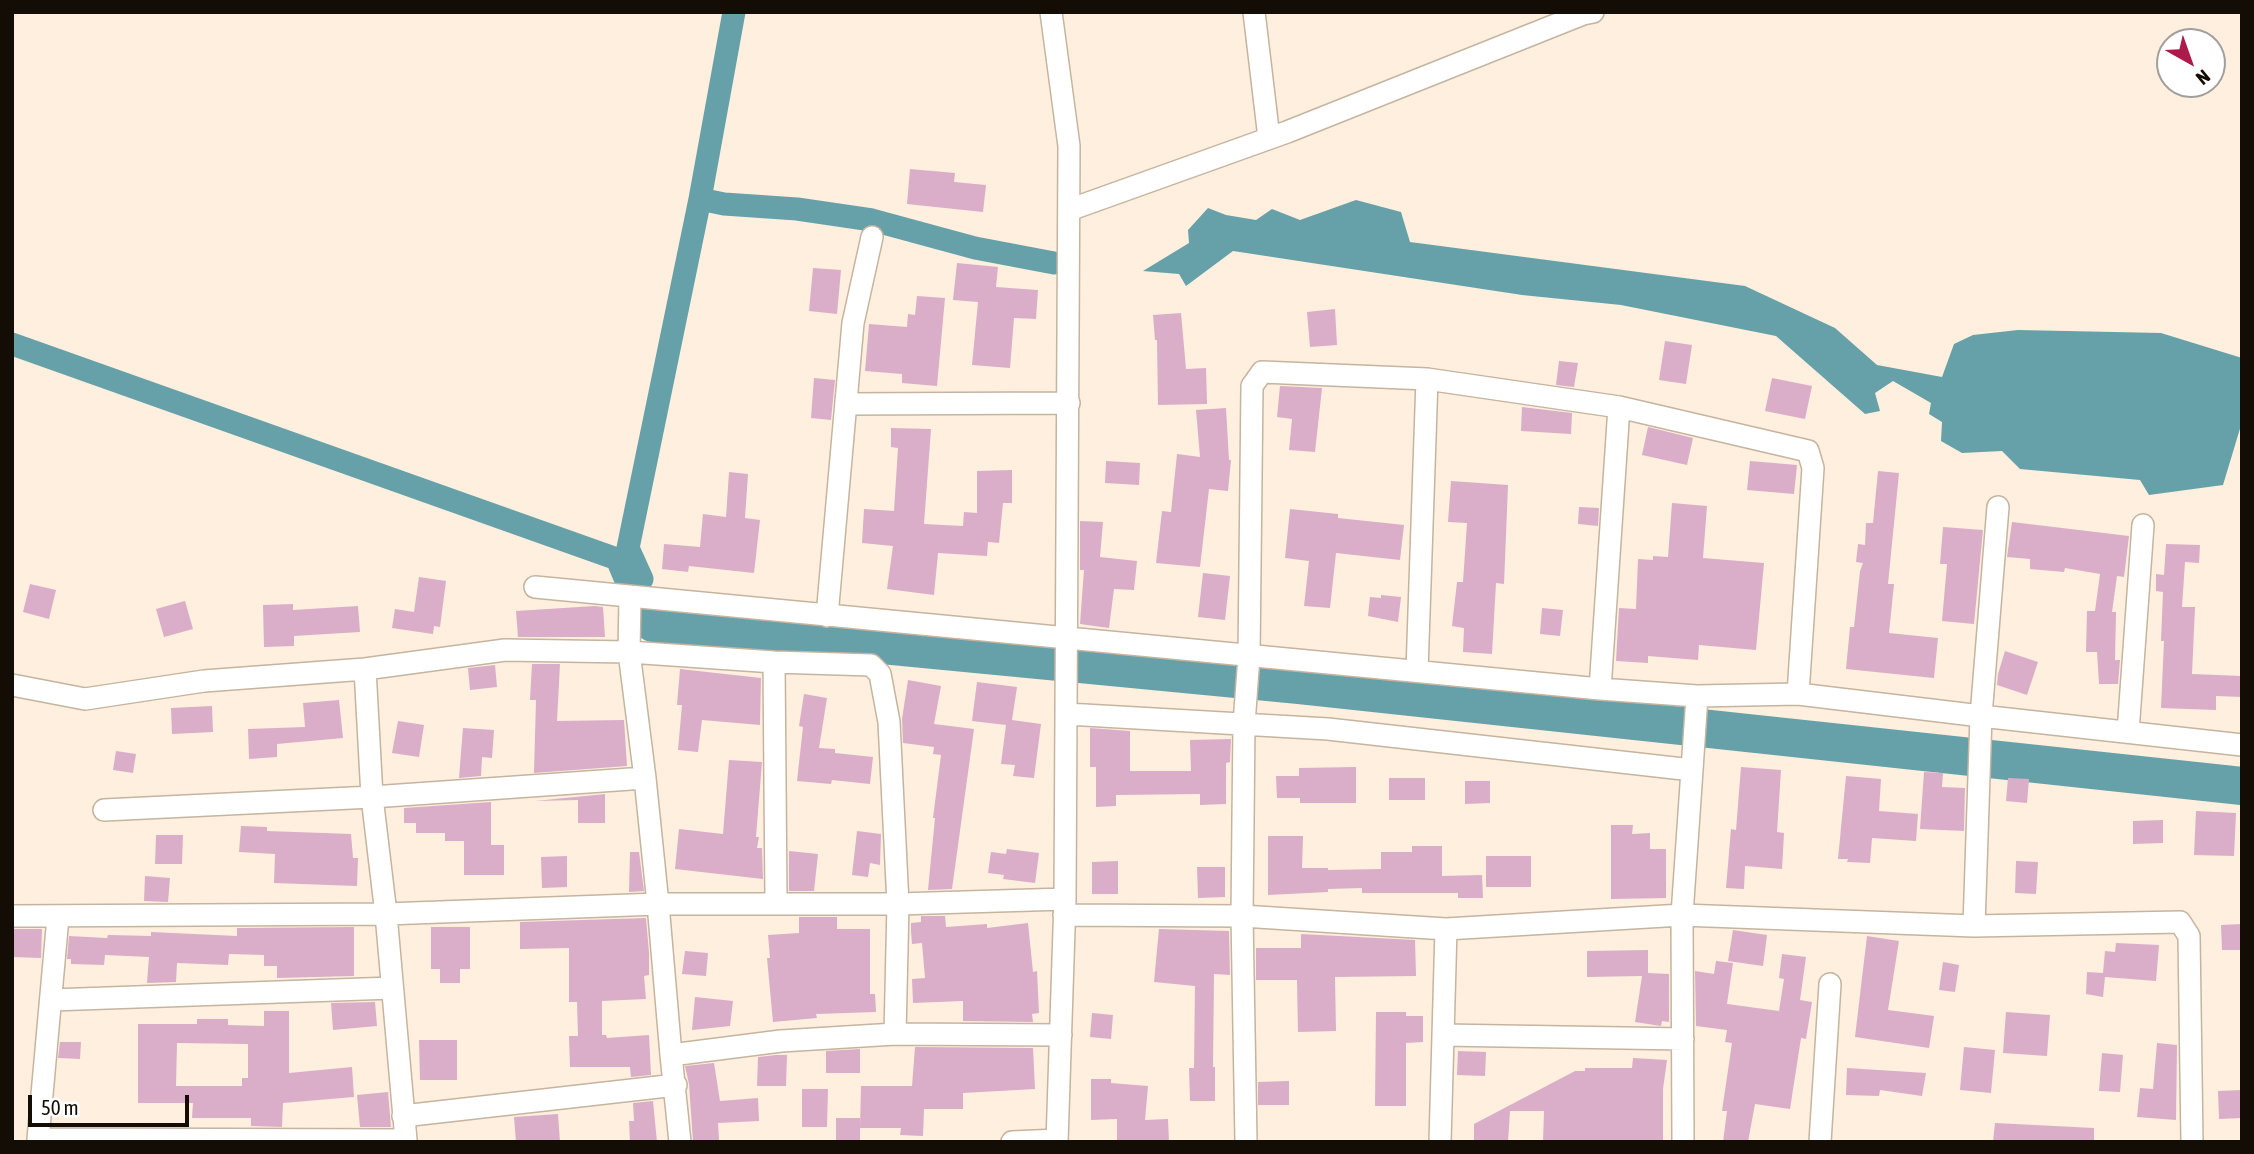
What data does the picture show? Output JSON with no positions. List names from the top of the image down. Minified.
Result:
{"scale_bar":"50 m","north":"bottom right"}
